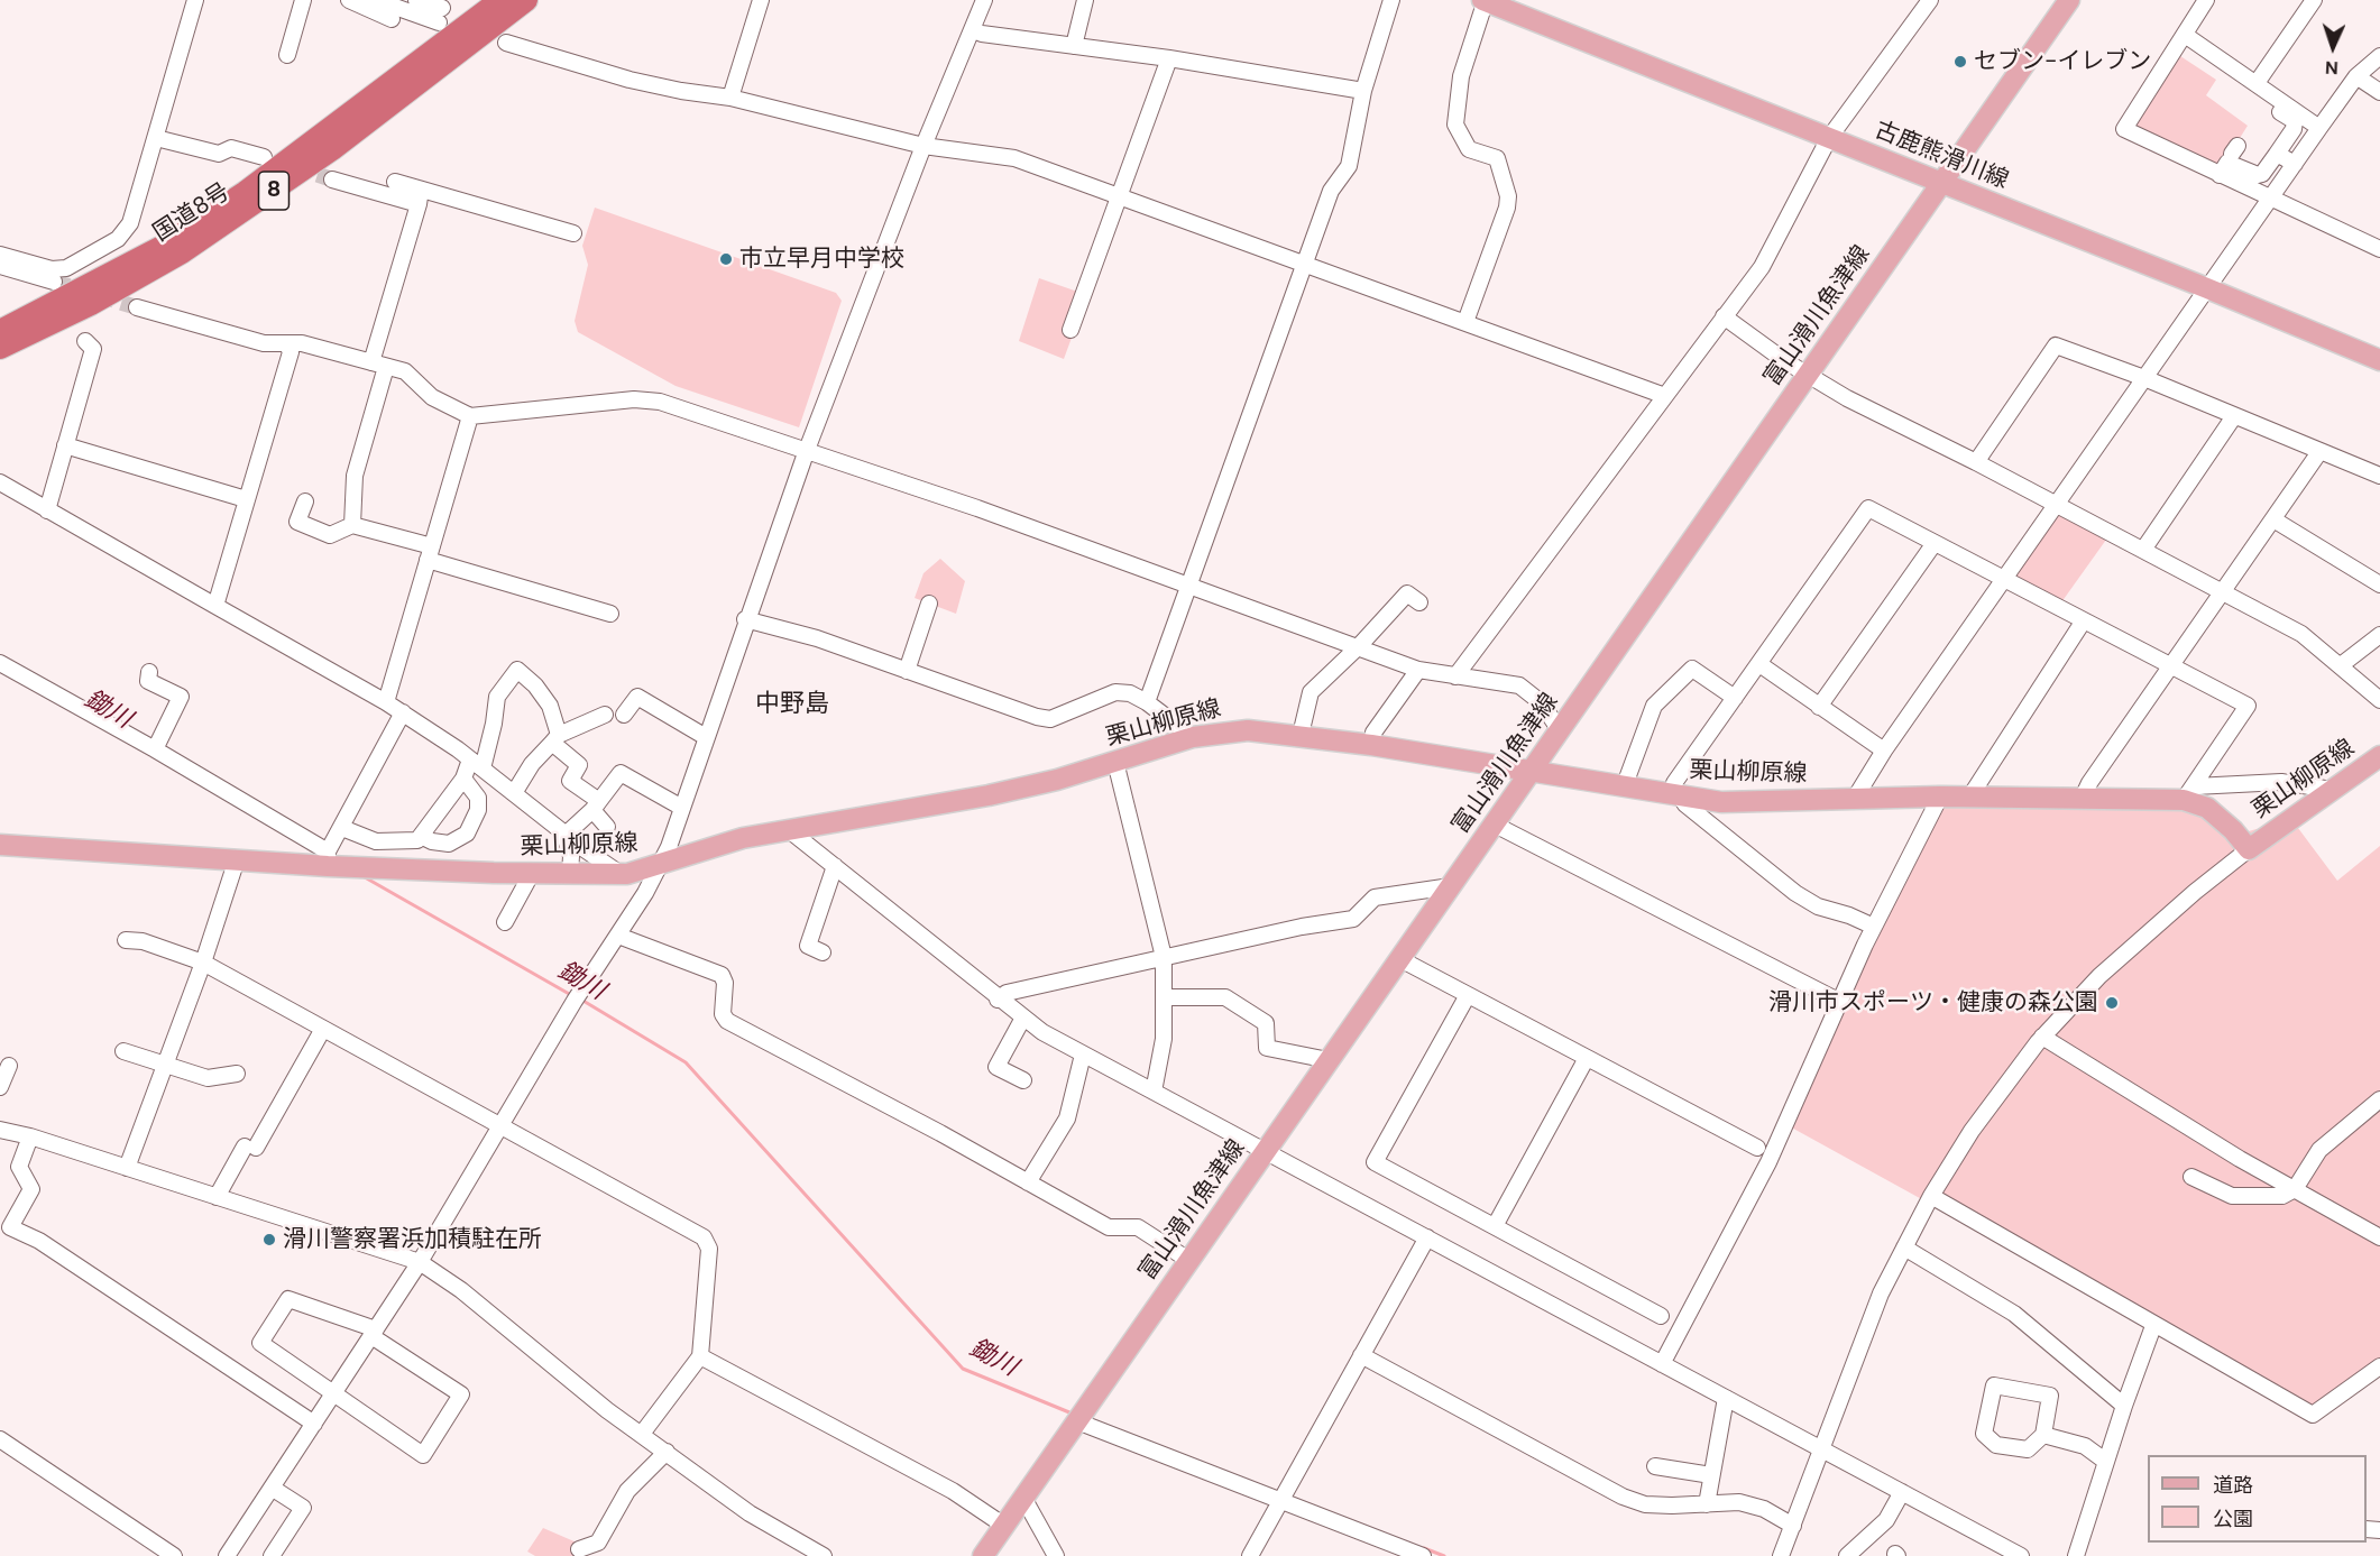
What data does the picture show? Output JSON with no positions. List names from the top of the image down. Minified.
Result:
{"streets":{"highway":["8","国道8号"],"main road":["古鹿熊滑川線","富山滑川魚津線","栗山柳原線"]},"crossings":[["古鹿熊滑川線","富山滑川魚津線"],["富山滑川魚津線","栗山柳原線"]],"districts":["中野島"],"water":["鋤川"],"places":["セブン-イレブン","市立早月中学校","滑川市スポーツ・健康の森公園","滑川警察署浜加積駐在所"],"legend":["道路","公園"],"north":"bottom"}
